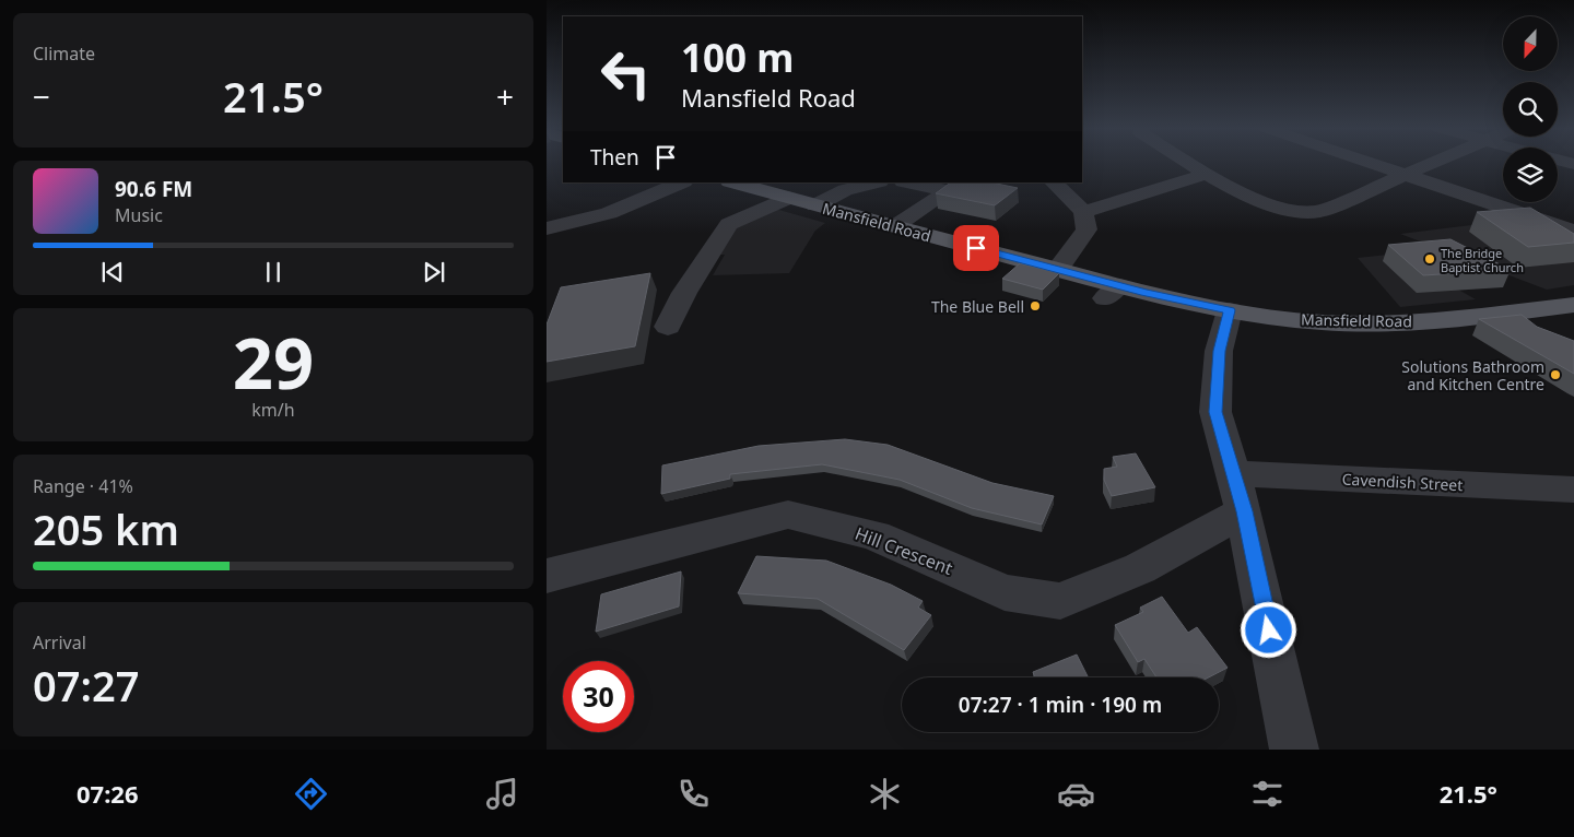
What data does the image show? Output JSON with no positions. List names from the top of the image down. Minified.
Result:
{"streets":{"main road":["Mansfield Road"],"street":["Cavendish Street","Hill Crescent"]},"places":["The Bridge Baptist Church","The Blue Bell","Solutions Bathroom and Kitchen Centre"],"north":"bottom","page":{"tile":["Climate",["29","km/h"],["Range · 41%","205 km"],["Arrival","07:27"]],"turn":["100 m","Mansfield Road"],"heat":["−","21.5°","+"],"then":"Then","song":["90.6 FM","Music"],"limit":"30","trip":"07:27 · 1 min · 190 m","tabs":["07:26","21.5°"]}}
